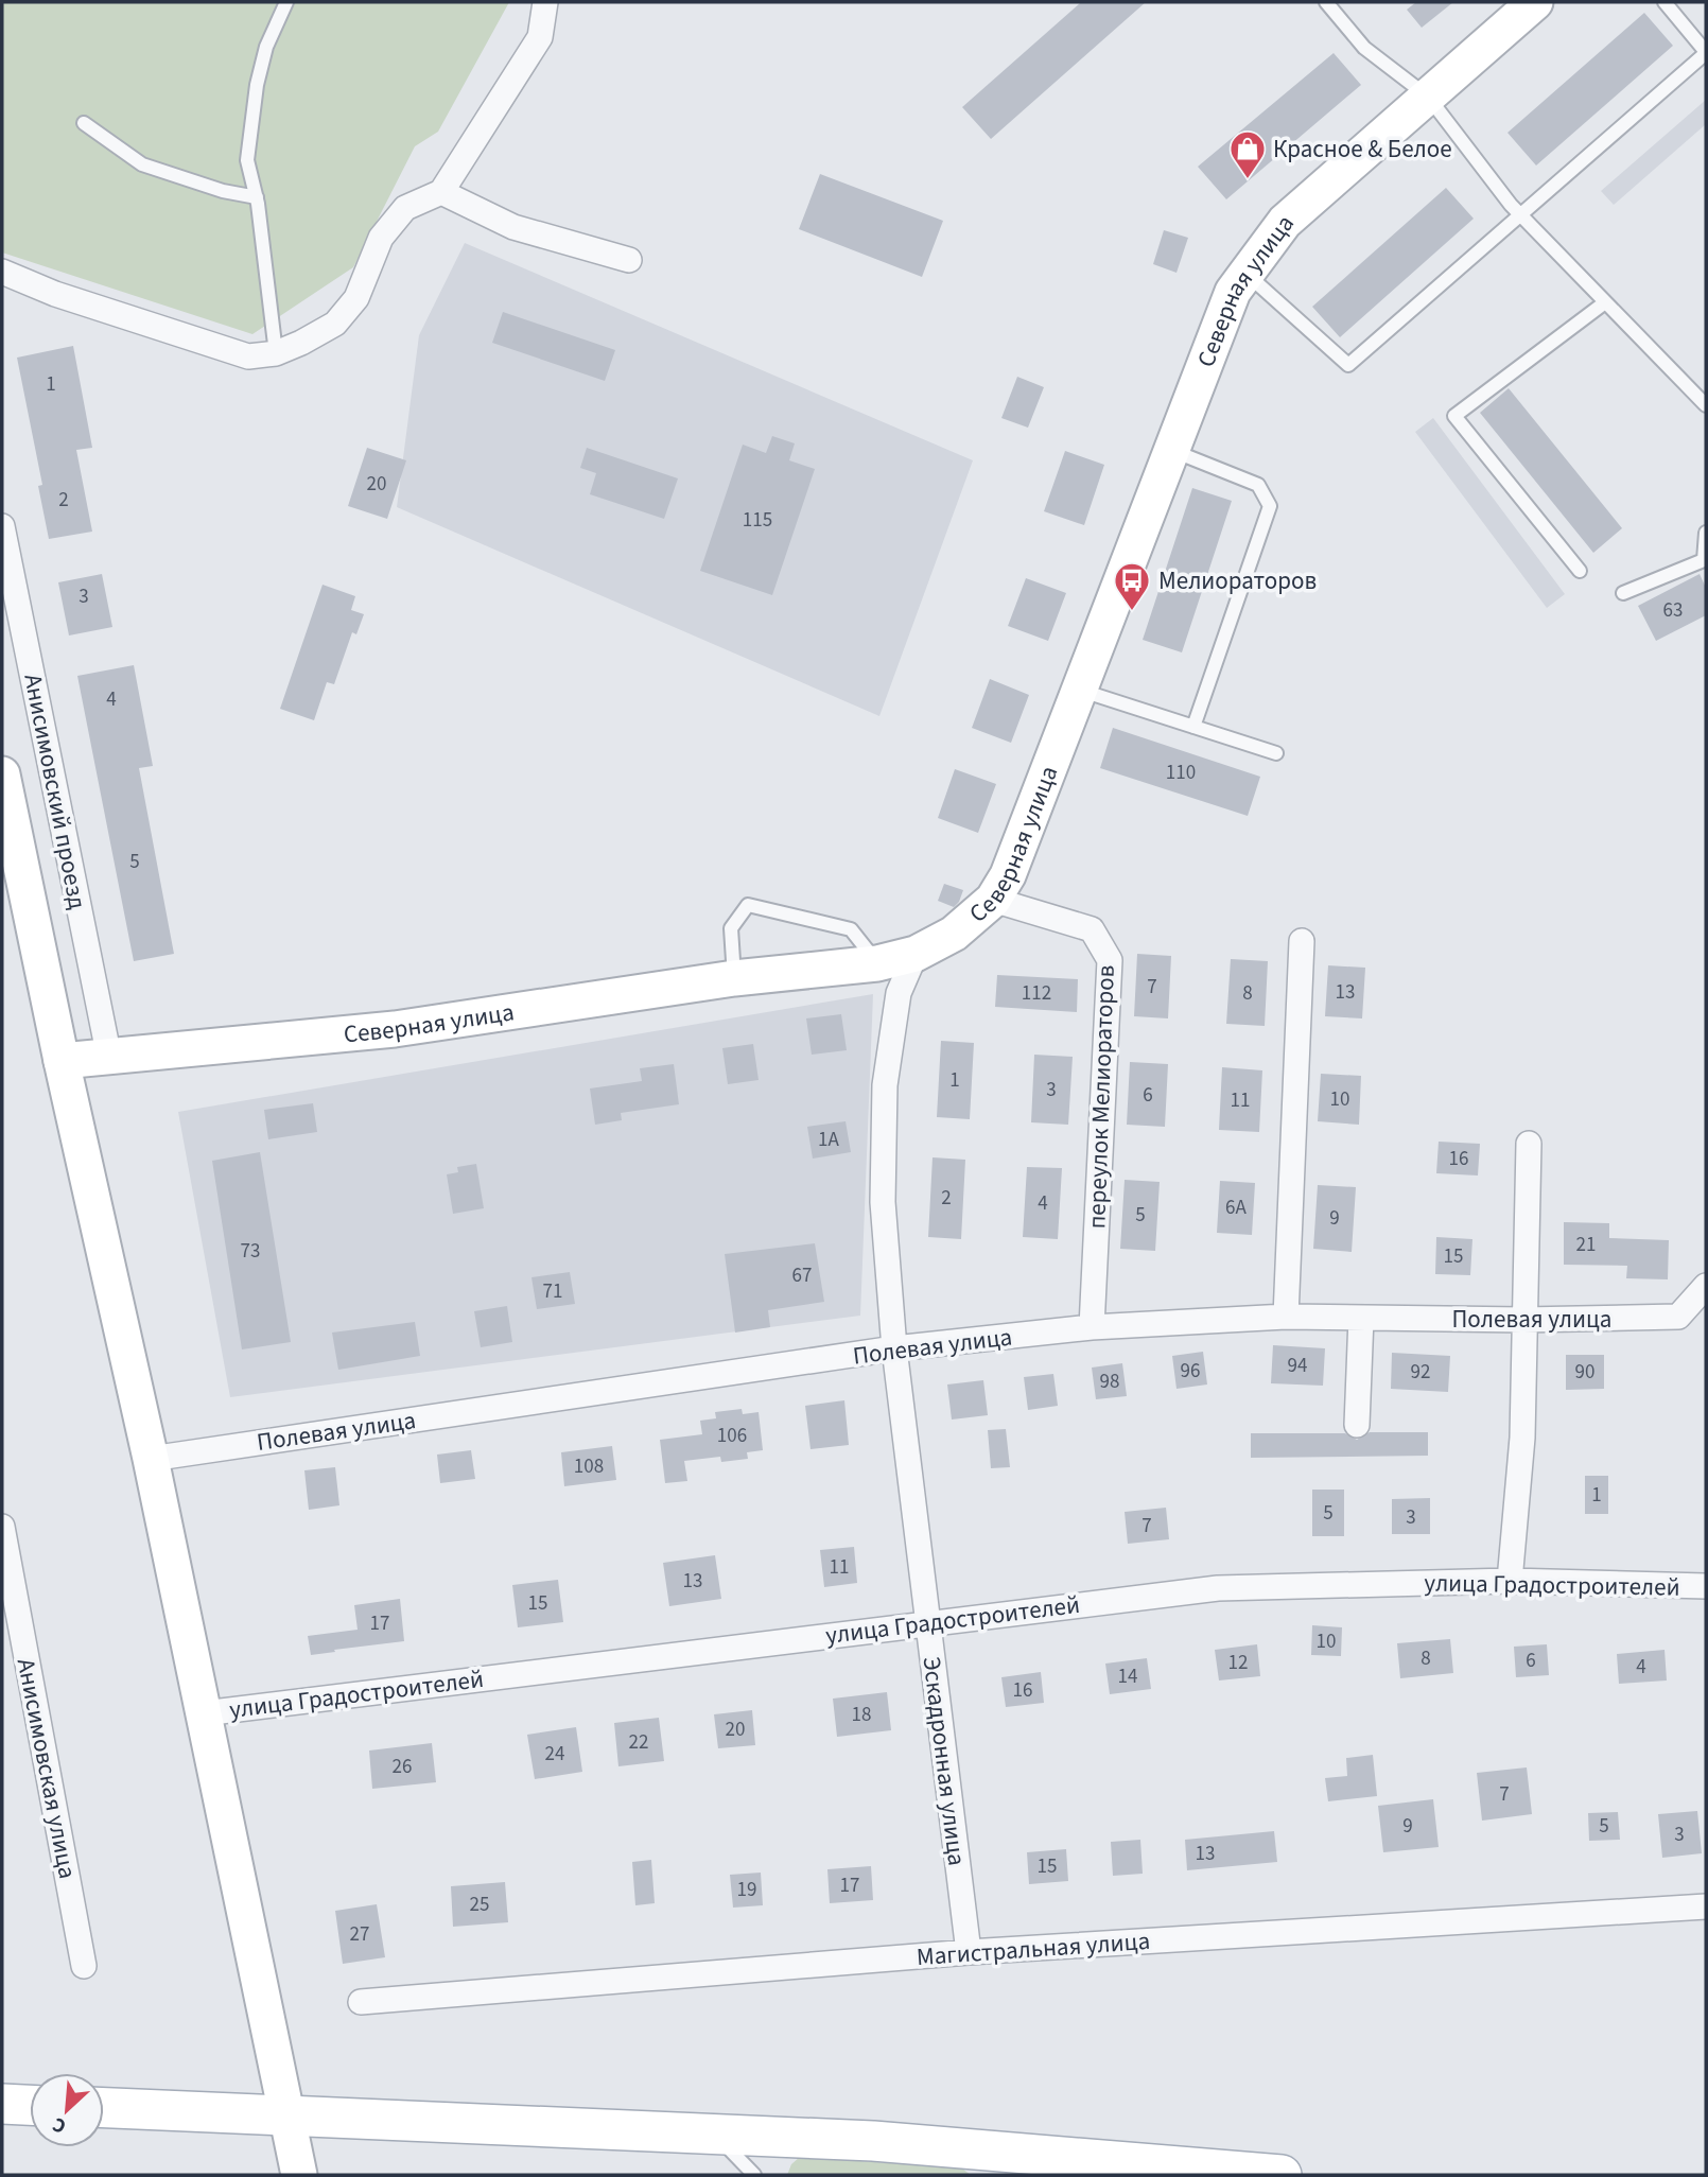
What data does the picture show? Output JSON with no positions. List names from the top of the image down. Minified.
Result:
{"streets":{"street":["Северная улица","Анисимовский проезд","переулок Мелиораторов","Полевая улица","улица Градостроителей","Эскадронная улица","Анисимовская улица","Магистральная улица"]},"crossings":[["Северная улица","Анисимовский проезд"],["Северная улица","переулок Мелиораторов"],["Северная улица","Эскадронная улица"],["переулок Мелиораторов","Полевая улица"],["Полевая улица","Эскадронная улица"],["улица Градостроителей","Эскадронная улица"],["Эскадронная улица","Магистральная улица"]],"places":{"shop":["Красное & Белое"],"bus stop":["Мелиораторов"]},"house_numbers":["1","20","2","115","3","63","4","110","5","7","13","112","8","1","3","6","10","11","1А","16","2","4","6А","5","9","21","73","15","67","71","94","96","92","90","98","106","108","1","5","3","7","11","13","15","17","10","8","6","12","4","14","16","18","20","22","24","26","7","9","5","3","13","15","17","19","25","27"],"north":"bottom left"}
